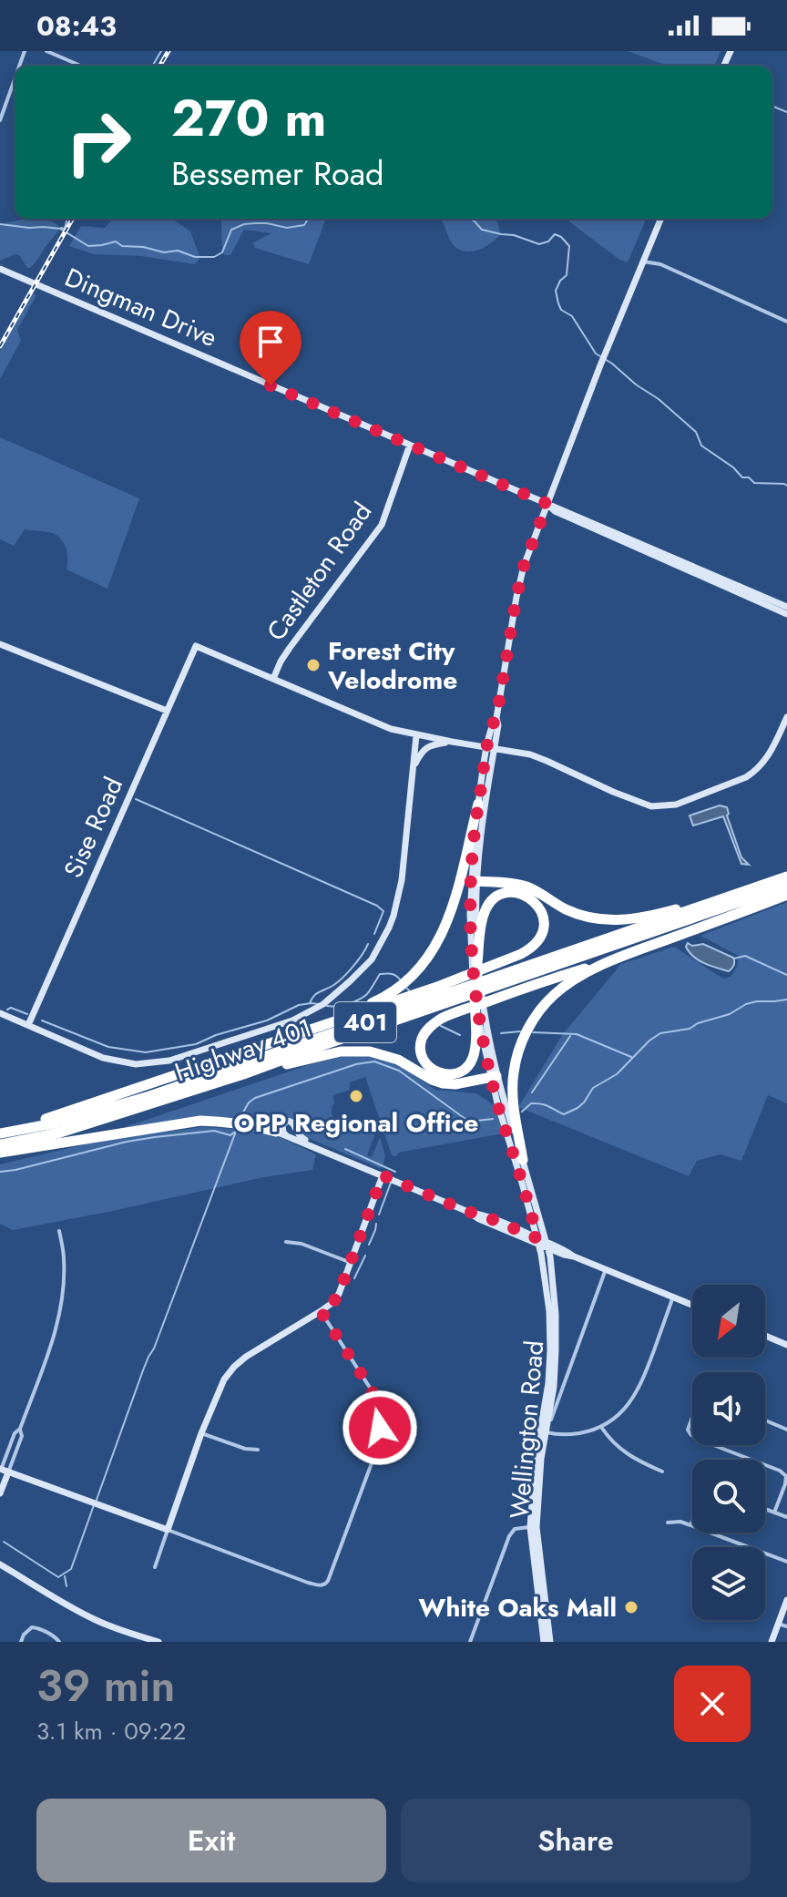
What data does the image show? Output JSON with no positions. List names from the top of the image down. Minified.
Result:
{"streets":{"highway":["401","Highway 401"],"main road":["Dingman Drive","Castleton Road","Sise Road","Wellington Road"]},"crossings":[["Dingman Drive","Castleton Road"],["Castleton Road","Sise Road"]],"places":["Forest City Velodrome","OPP Regional Office","White Oaks Mall"],"north":"bottom left","page":{"status":"08:43","turn":["270 m","Bessemer Road"],"heading":["39 min","3.1 km · 09:22"],"buttons":["Exit","Share"]}}
